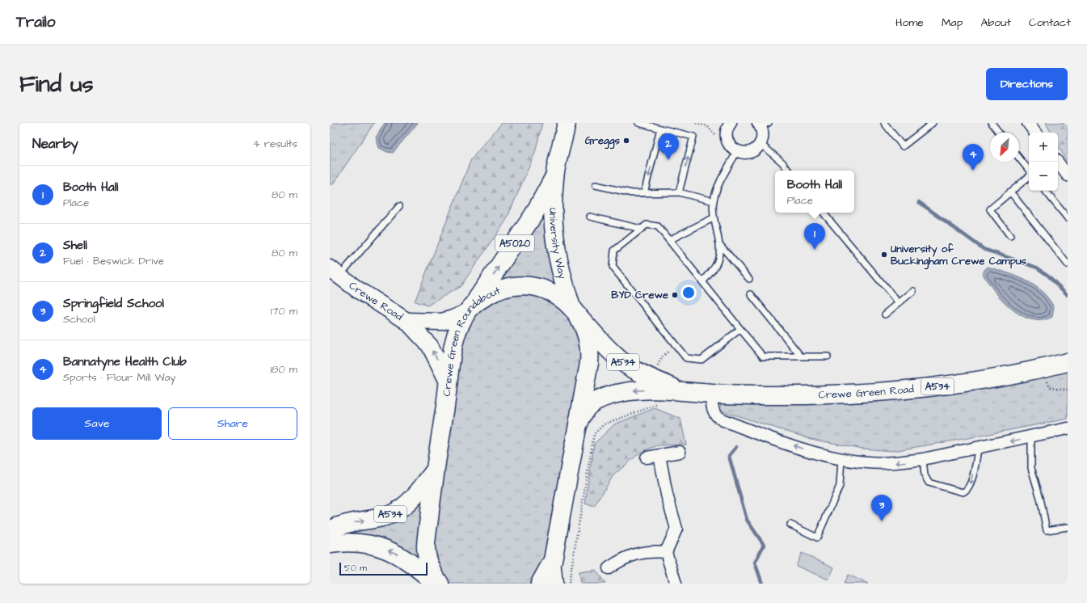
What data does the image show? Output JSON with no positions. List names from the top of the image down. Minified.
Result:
{"streets":{"main road":["University Way","A5020","Crewe Road","Crewe Green Roundabout","A534","Crewe Green Road"]},"crossings":[["University Way","Crewe Road"],["University Way","Crewe Green Roundabout"],["University Way","Crewe Green Road"],["Crewe Road","Crewe Green Roundabout"],["Crewe Green Roundabout","A534"],["Crewe Green Roundabout","Crewe Green Road"]],"one_way":["University Way"],"places":["Greggs","University of Buckingham Crewe Campus","BYD Crewe"],"scale_bar":"50 m","north":"bottom left","page":{"header":"Trailo","nav":["Home","Map","About","Contact"],"buttons":["Directions",["Save","Share"]],"title":"Find us","heading":["Nearby","4 results"],"map_buttons":["+","−"],"pins":["2","4","1","3"],"list":[{"mark":"1","name":"Booth Hall","note":"Place","value":"80 m"},{"mark":"2","name":"Shell","note":"Fuel · Beswick Drive","value":"80 m"},{"mark":"3","name":"Springfield School","note":"School","value":"170 m"},{"mark":"4","name":"Bannatyne Health Club","note":"Sports · Flour Mill Way","value":"180 m"}],"popup":["Booth Hall","Place"],"scale":"50 m"}}
